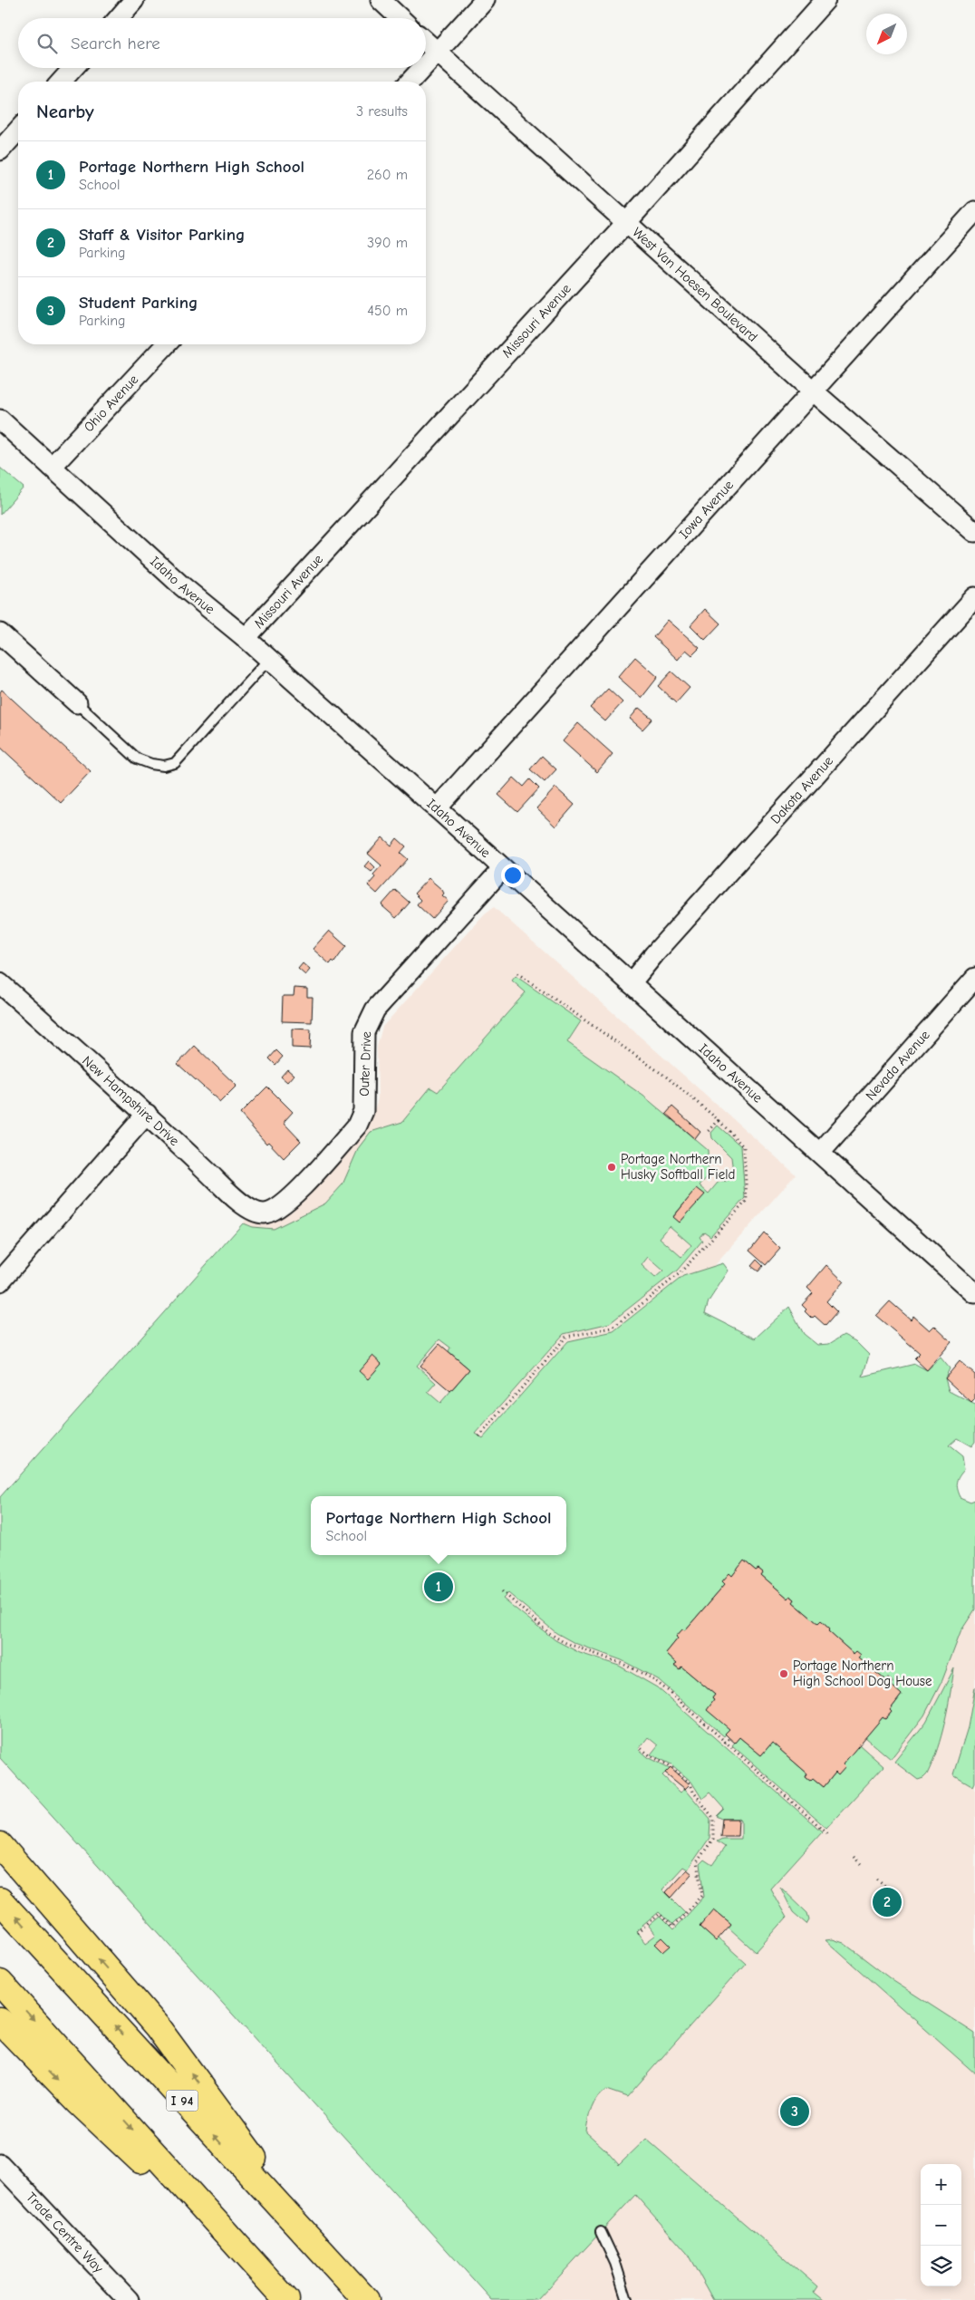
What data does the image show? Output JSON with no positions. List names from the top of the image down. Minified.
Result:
{"streets":{"highway":["I 94"],"street":["West Van Hoesen Boulevard","Missouri Avenue","Ohio Avenue","Iowa Avenue","Idaho Avenue","Dakota Avenue","Outer Drive","Nevada Avenue","New Hampshire Drive","Trade Centre Way"]},"crossings":[["West Van Hoesen Boulevard","Missouri Avenue"],["West Van Hoesen Boulevard","Iowa Avenue"],["Missouri Avenue","Idaho Avenue"],["Ohio Avenue","Idaho Avenue"],["Iowa Avenue","Idaho Avenue"],["Idaho Avenue","Dakota Avenue"],["Idaho Avenue","Outer Drive"],["Idaho Avenue","Nevada Avenue"],["Outer Drive","New Hampshire Drive"]],"places":["Portage Northern Husky Softball Field","Portage Northern High School Dog House"],"north":"bottom left","page":{"search":"Search here","heading":["Nearby","3 results"],"list":[{"mark":"1","name":"Portage Northern High School","note":"School","value":"260 m"},{"mark":"2","name":"Staff & Visitor Parking","note":"Parking","value":"390 m"},{"mark":"3","name":"Student Parking","note":"Parking","value":"450 m"}],"popup":["Portage Northern High School","School"],"pins":["1","2","3"],"map_buttons":["+","−"]}}
